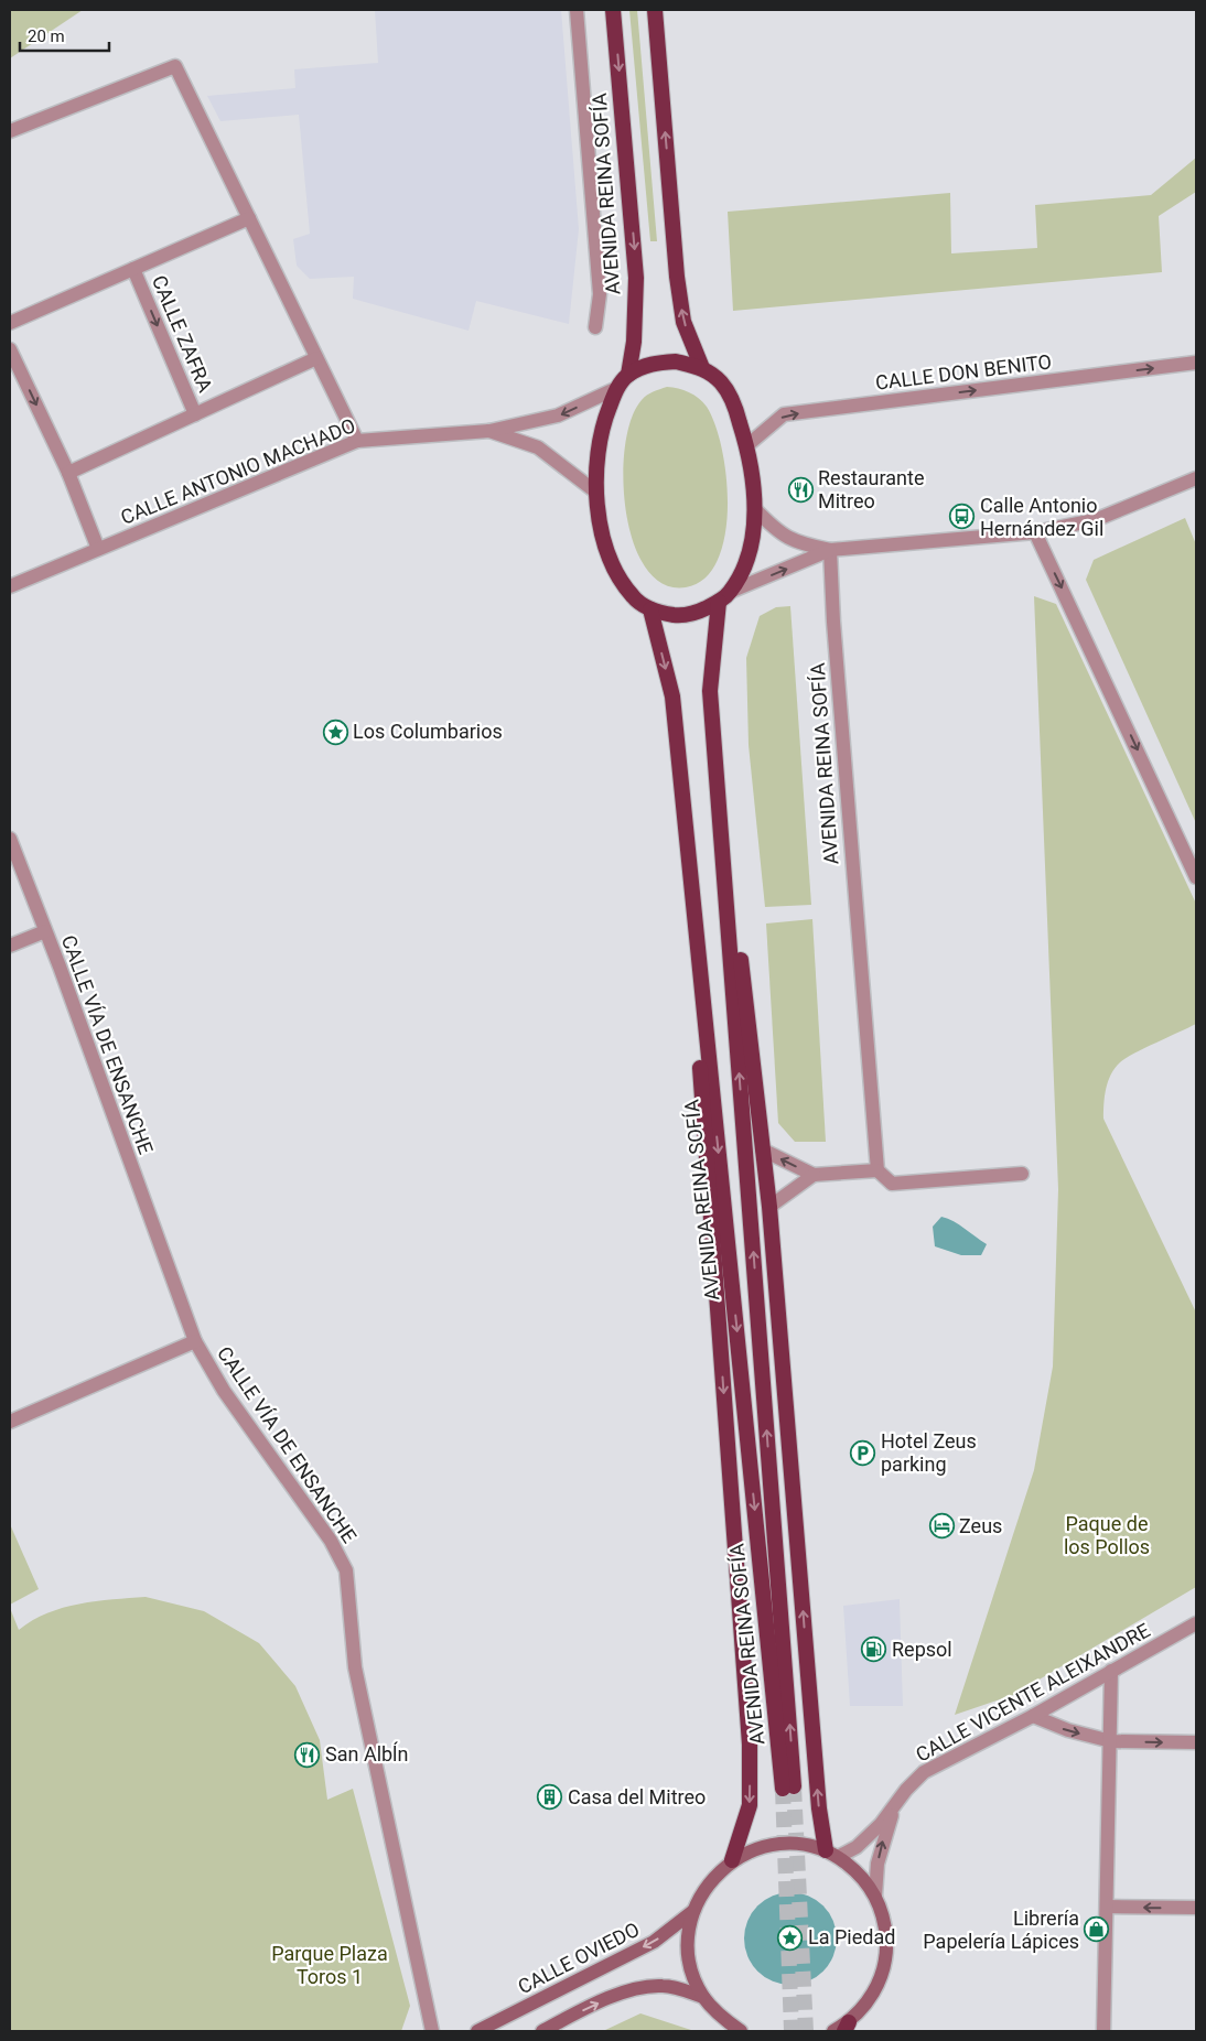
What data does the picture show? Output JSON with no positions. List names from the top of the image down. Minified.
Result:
{"streets":{"highway":["AVENIDA REINA SOFÍA"],"main road":["CALLE OVIEDO"],"street":["CALLE ZAFRA","CALLE DON BENITO","CALLE ANTONIO MACHADO","CALLE VÍA DE ENSANCHE","CALLE VICENTE ALEIXANDRE"]},"one_way":["CALLE ZAFRA","CALLE DON BENITO"],"parks":["Paque de los Pollos","Parque Plaza Toros 1"],"places":{"restaurant":["Restaurante Mitreo","San Albĺn"],"bus stop":["Calle Antonio Hernández Gil"],"place":["Los Columbarios","La Piedad"],"parking":["Hotel Zeus parking"],"hotel":["Zeus"],"fuel station":["Repsol"],"building":["Casa del Mitreo"],"shop":["Librería Papelería Lápices"]},"scale_bar":"20 m"}
